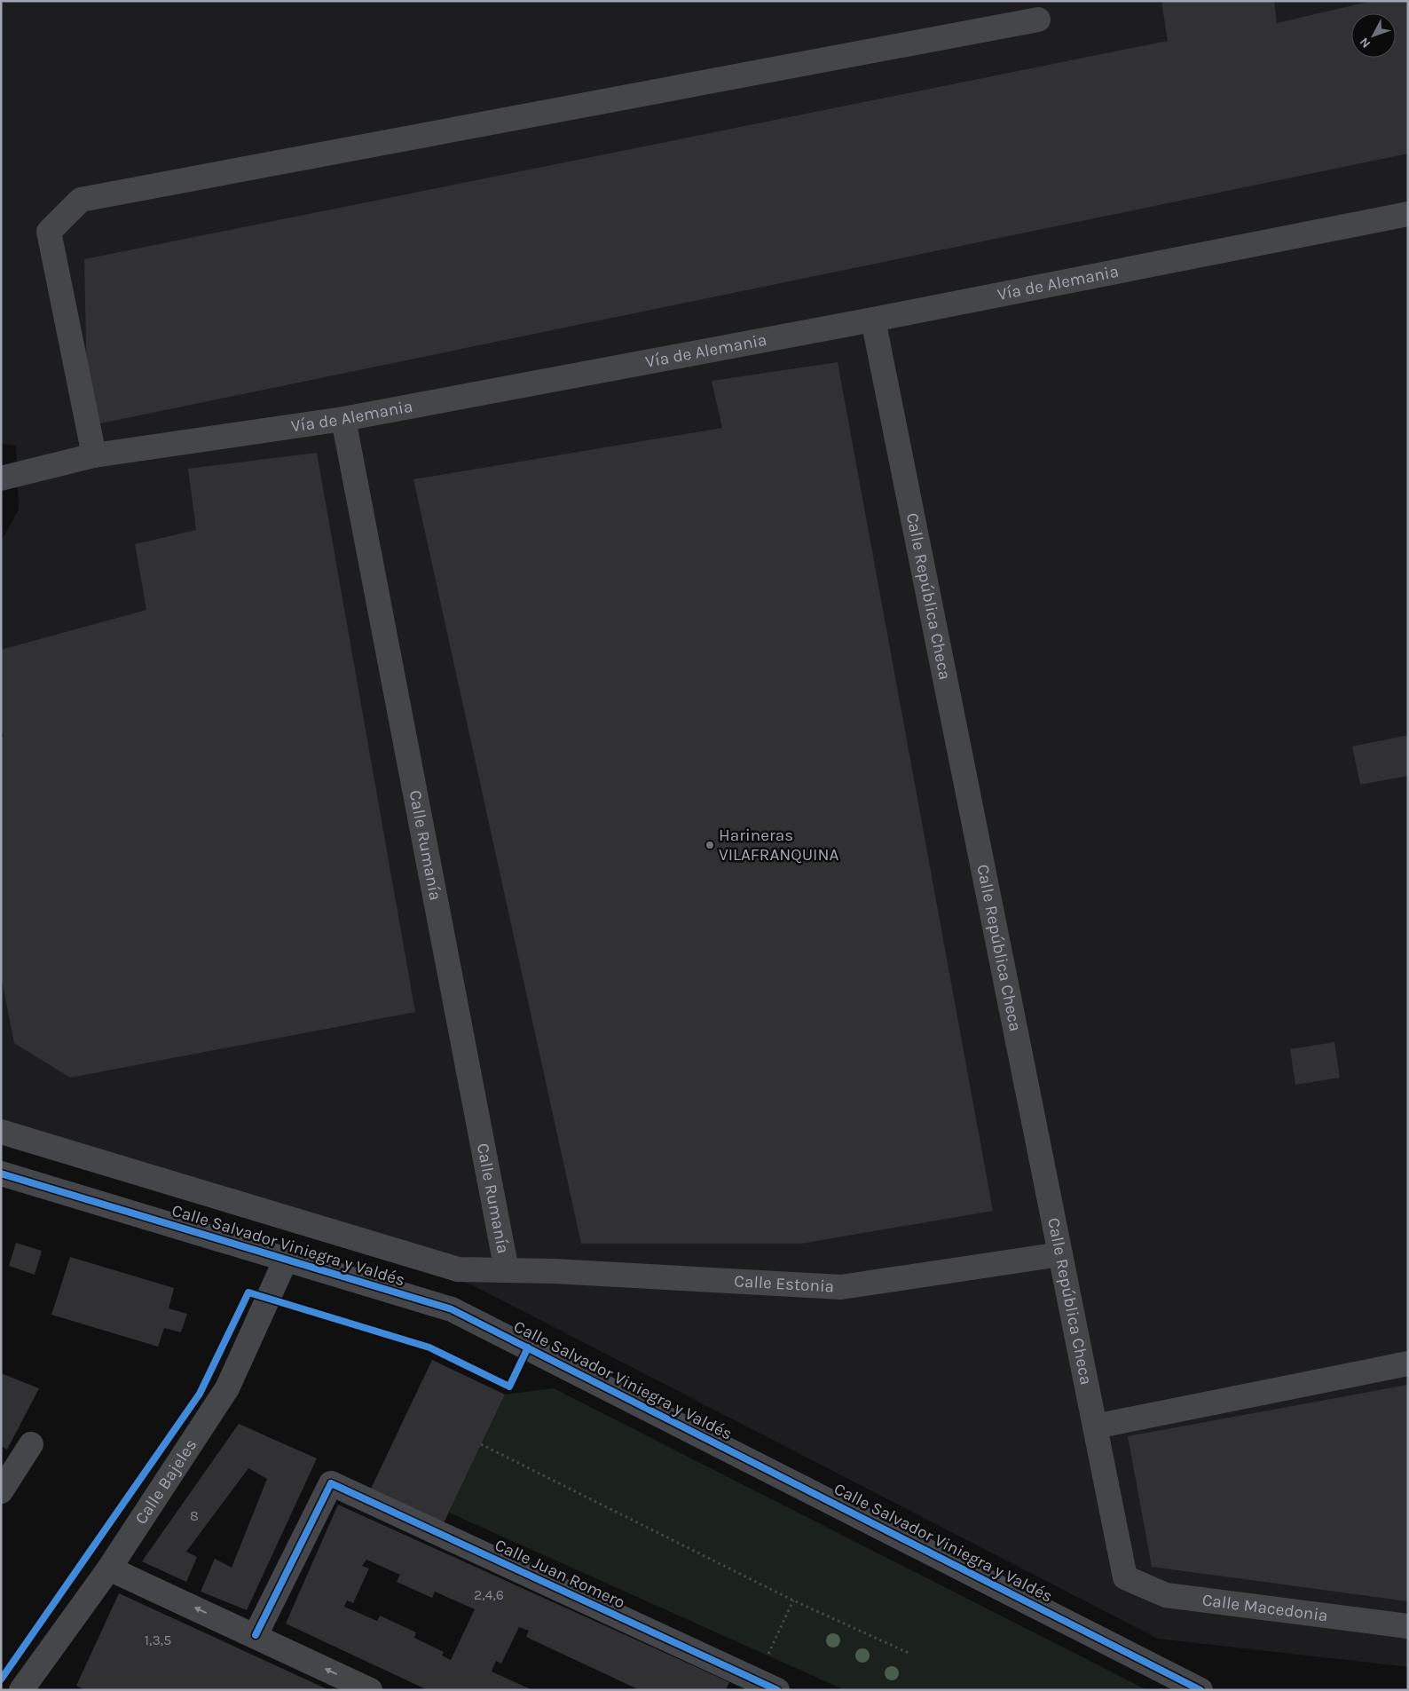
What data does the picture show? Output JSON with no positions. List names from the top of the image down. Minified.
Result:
{"streets":{"street":["Vía de Alemania","Calle República Checa","Calle Rumanía","Calle Salvador Viniegra y Valdés","Calle Estonia","Calle Bajeles","Calle Juan Romero","Calle Macedonia"]},"crossings":[["Vía de Alemania","Calle República Checa"],["Vía de Alemania","Calle Rumanía"],["Calle República Checa","Calle Estonia"],["Calle República Checa","Calle Macedonia"],["Calle Rumanía","Calle Estonia"],["Calle Salvador Viniegra y Valdés","Calle Bajeles"]],"places":["Harineras VILAFRANQUINA"],"house_numbers":["8","2,4,6","1,3,5"],"north":"bottom left"}
